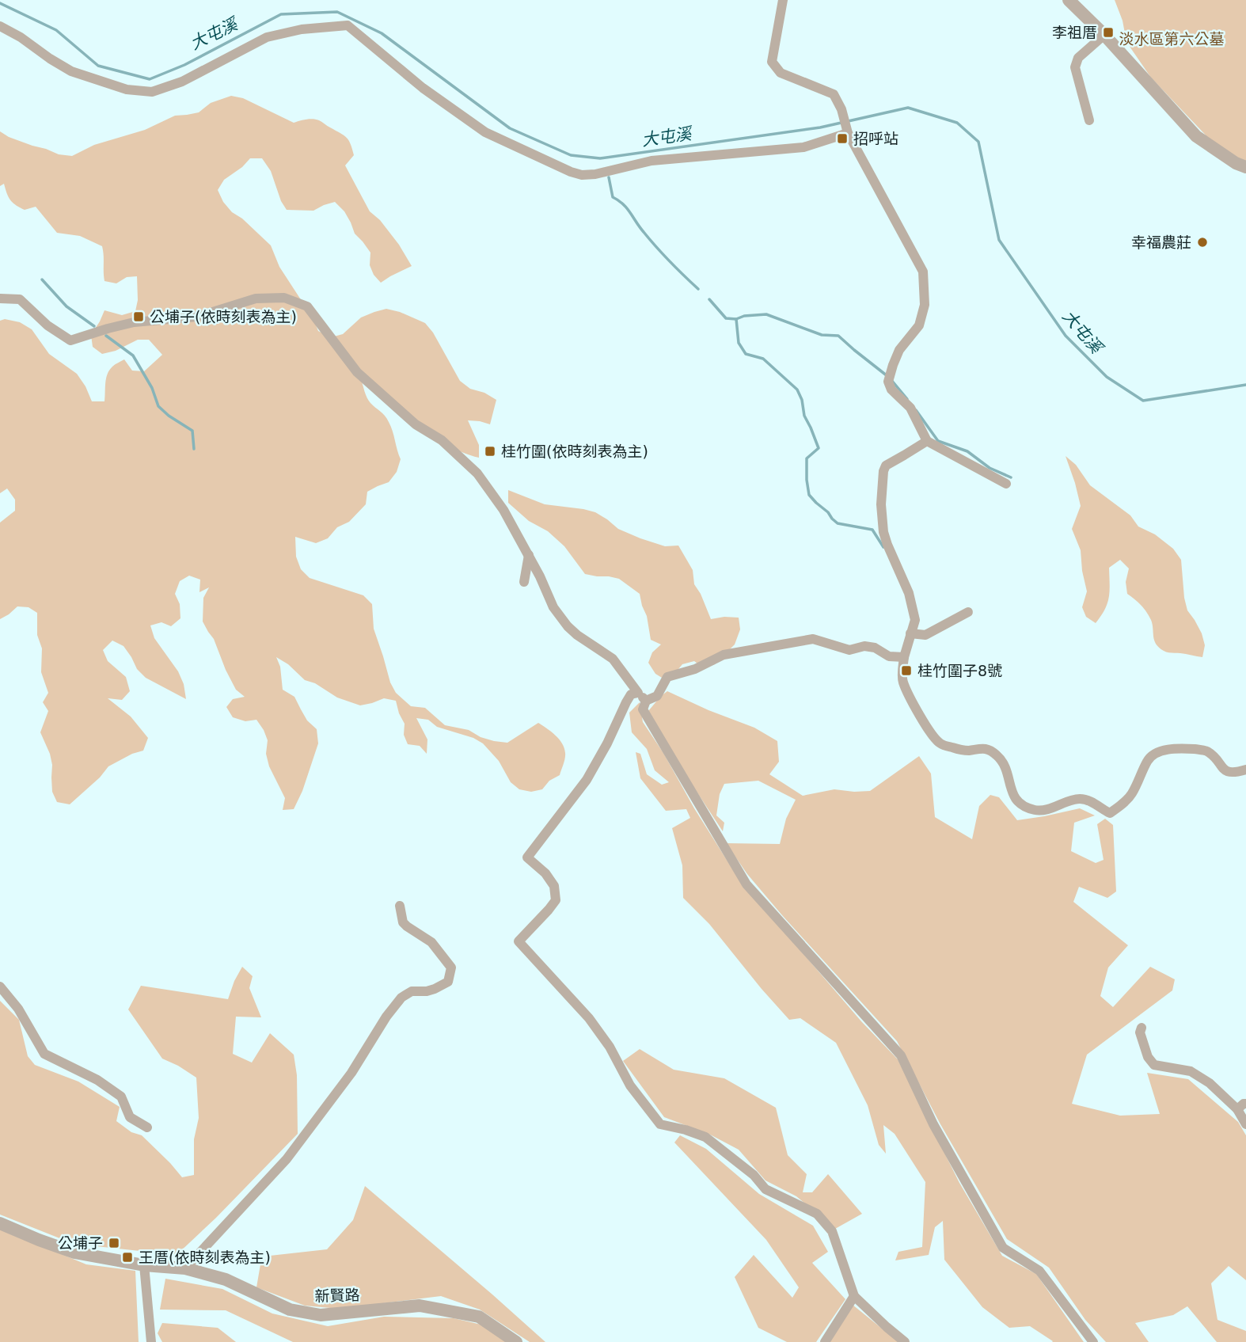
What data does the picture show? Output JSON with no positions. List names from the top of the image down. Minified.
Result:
{"streets":{"street":["新賢路"]},"water":["大屯溪"],"parks":["淡水區第六公墓"],"places":{"transit":["李祖厝","招呼站","公埔子(依時刻表為主)","桂竹圍(依時刻表為主)","桂竹圍子8號","公埔子","王厝(依時刻表為主)"],"other":["幸福農莊"]}}
